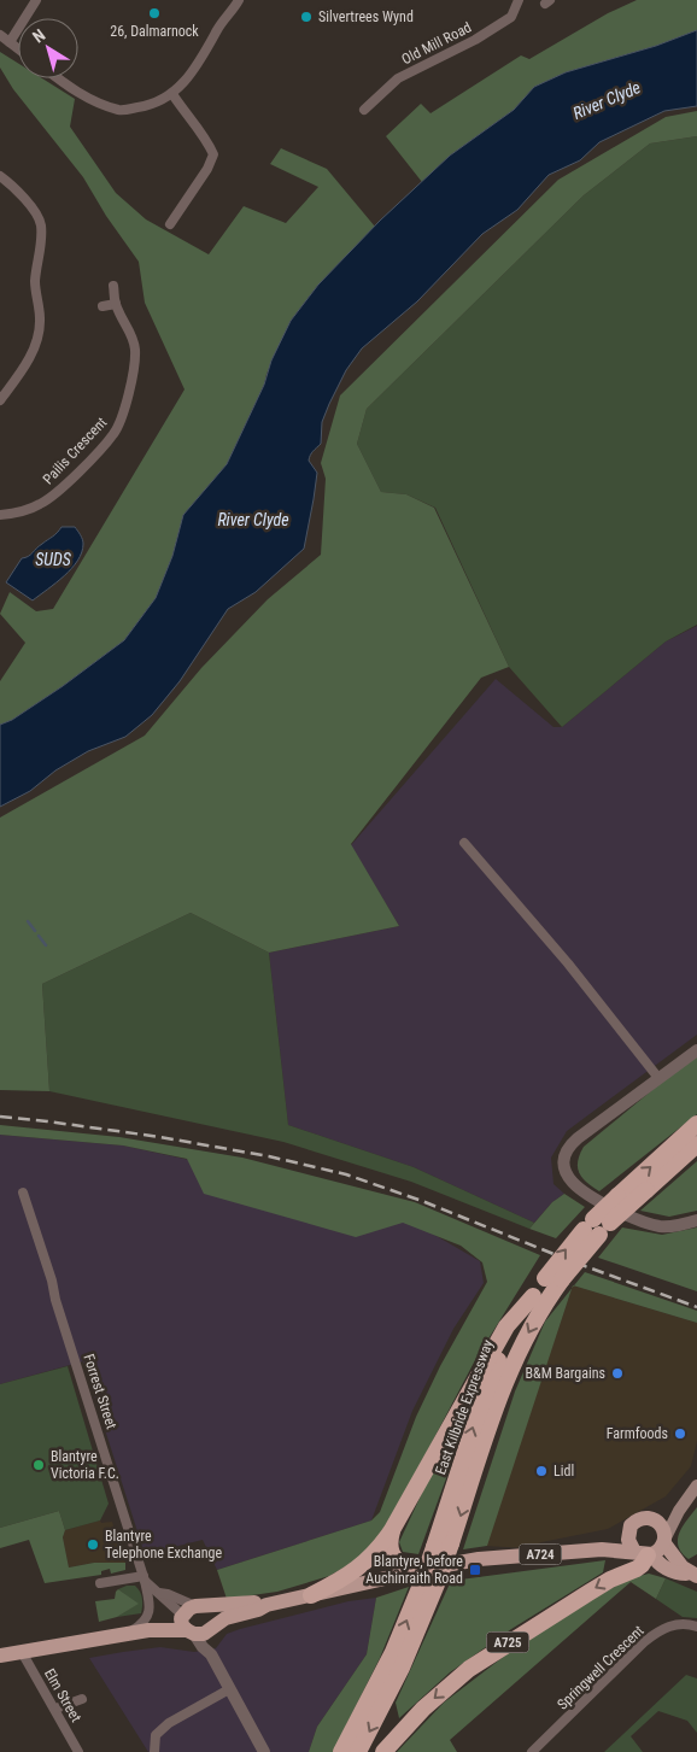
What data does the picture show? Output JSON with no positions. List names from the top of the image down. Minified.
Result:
{"streets":{"highway":["East Kilbride Expressway","A725"],"main road":["A724"],"street":["Old Mill Road","Pailis Crescent","Forrest Street","Springwell Crescent","Elm Street"]},"crossings":[["Forrest Street","A724"],["East Kilbride Expressway","A724"],["A724","A725"],["A724","Elm Street"]],"water":["River Clyde","SUDS"],"places":{"other":["26, Dalmarnock","Silvertrees Wynd","B&M Bargains","Farmfoods","Blantyre Victoria F.C.","Lidl","Blantyre Telephone Exchange"],"transit":["Blantyre, before Auchinraith Road"]},"north":"top left"}
